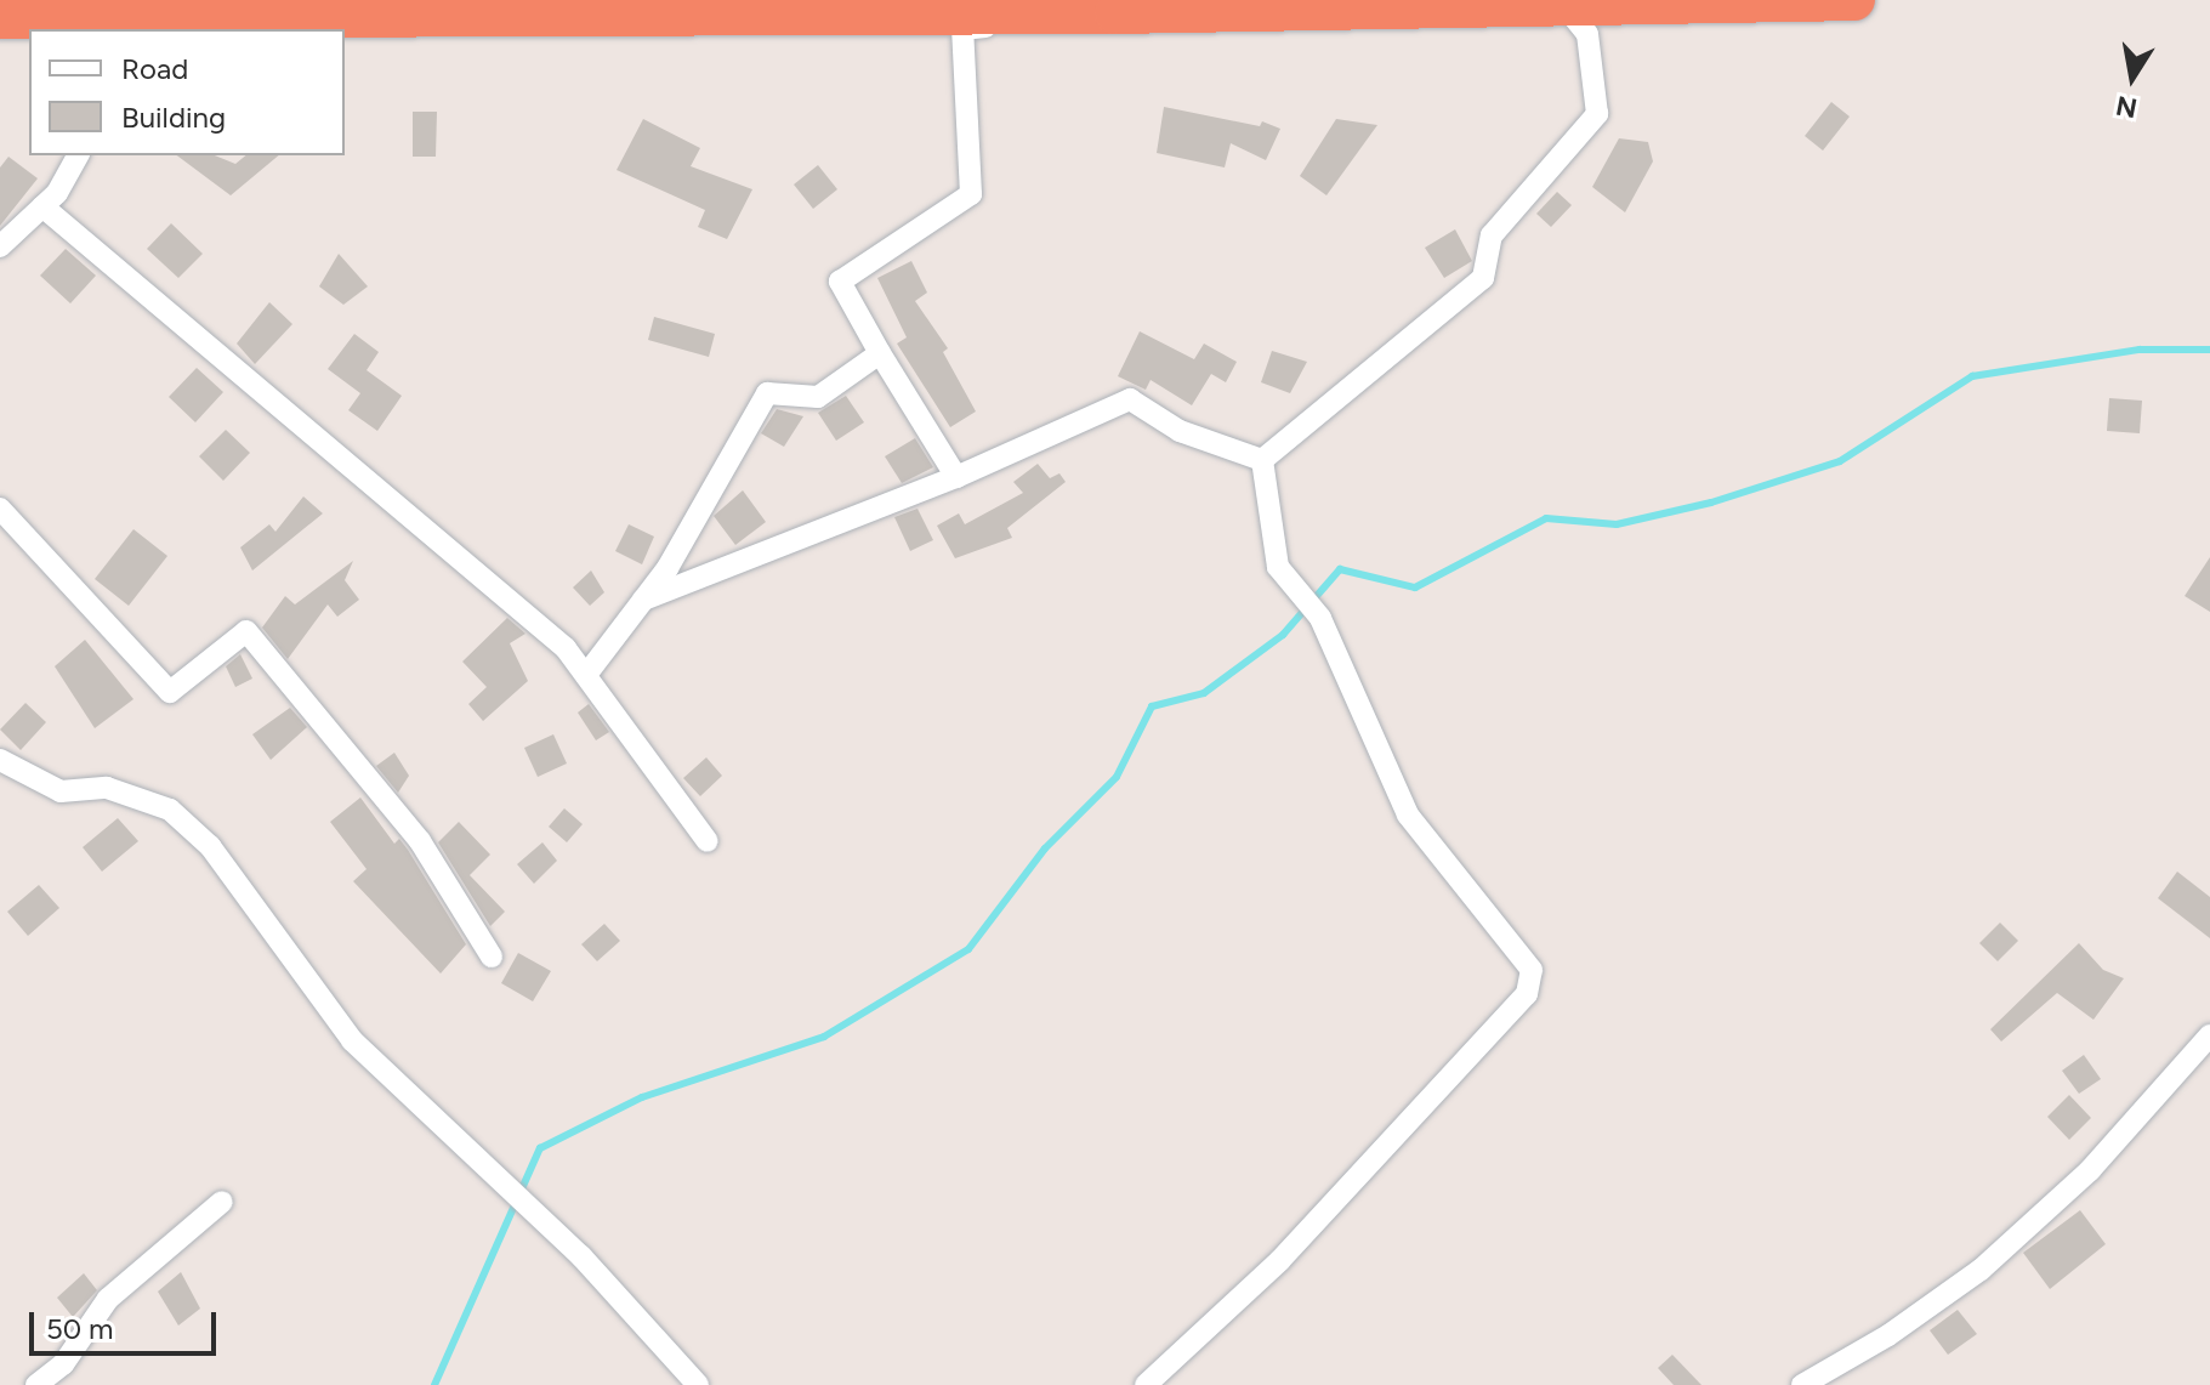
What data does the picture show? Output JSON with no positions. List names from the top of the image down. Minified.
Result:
{"legend":["Road","Building"],"scale_bar":"50 m","north":"bottom"}
